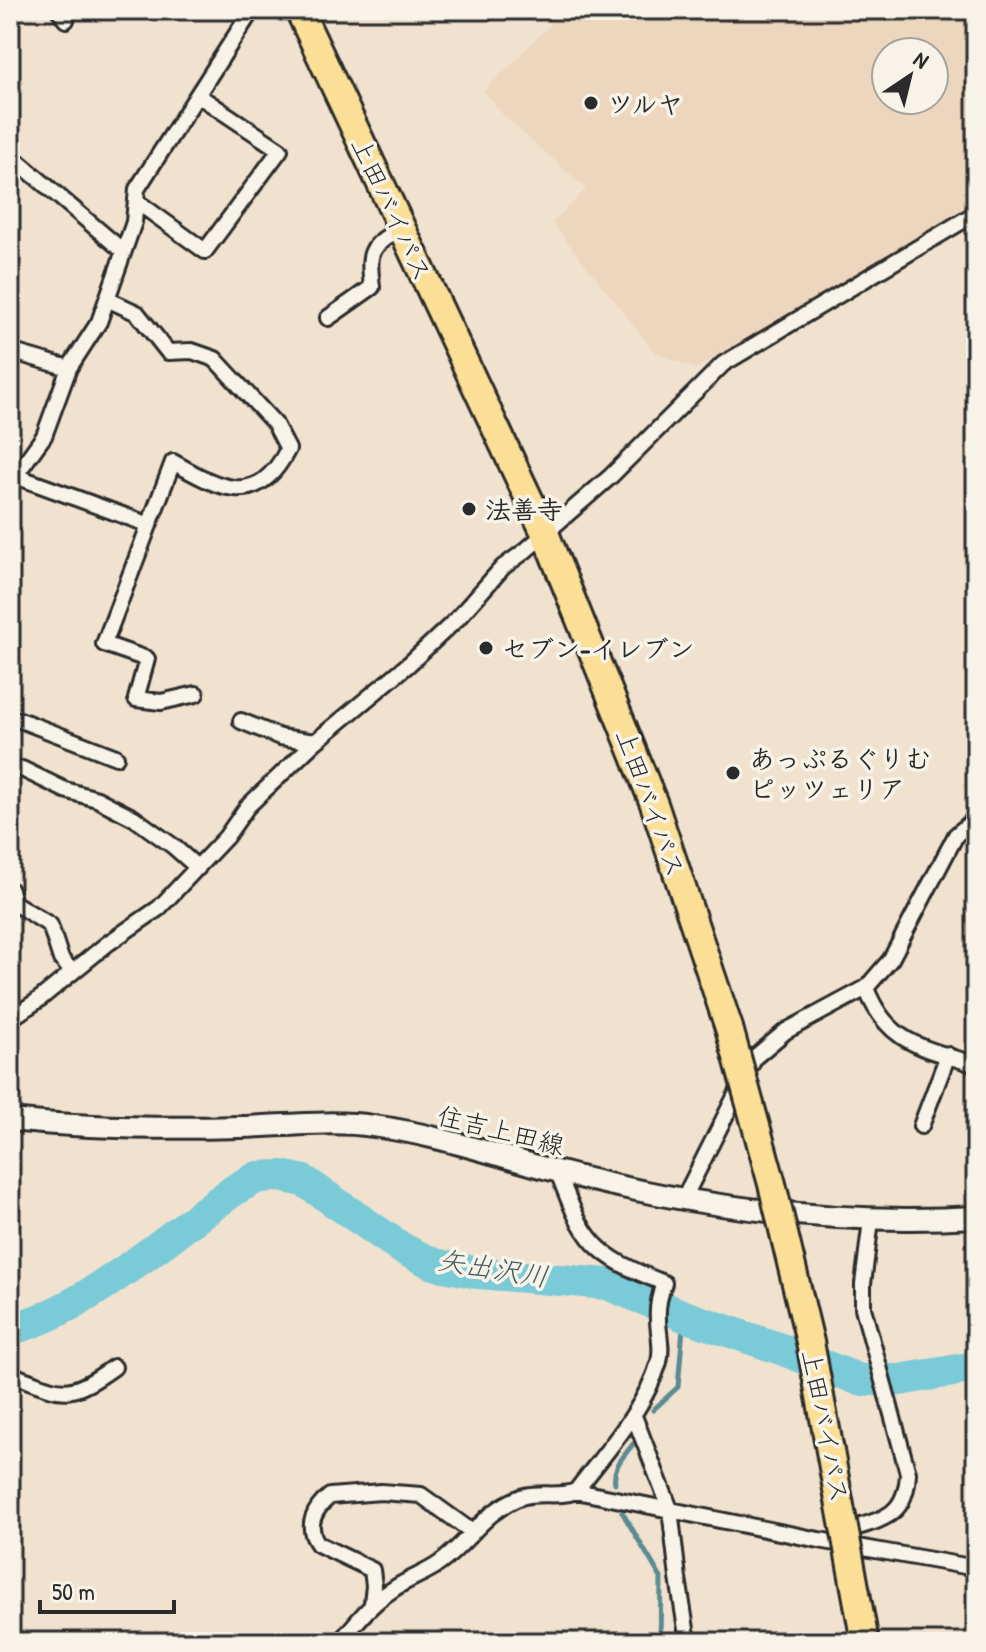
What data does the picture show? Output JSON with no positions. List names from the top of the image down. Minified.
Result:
{"streets":{"highway":["上田バイパス"],"main road":["住吉上田線"]},"water":["矢出沢川"],"places":["ツルヤ","法善寺","セブン-イレブン","あっぷるぐりむ ピッツェリア"],"scale_bar":"50 m","north":"top right"}
